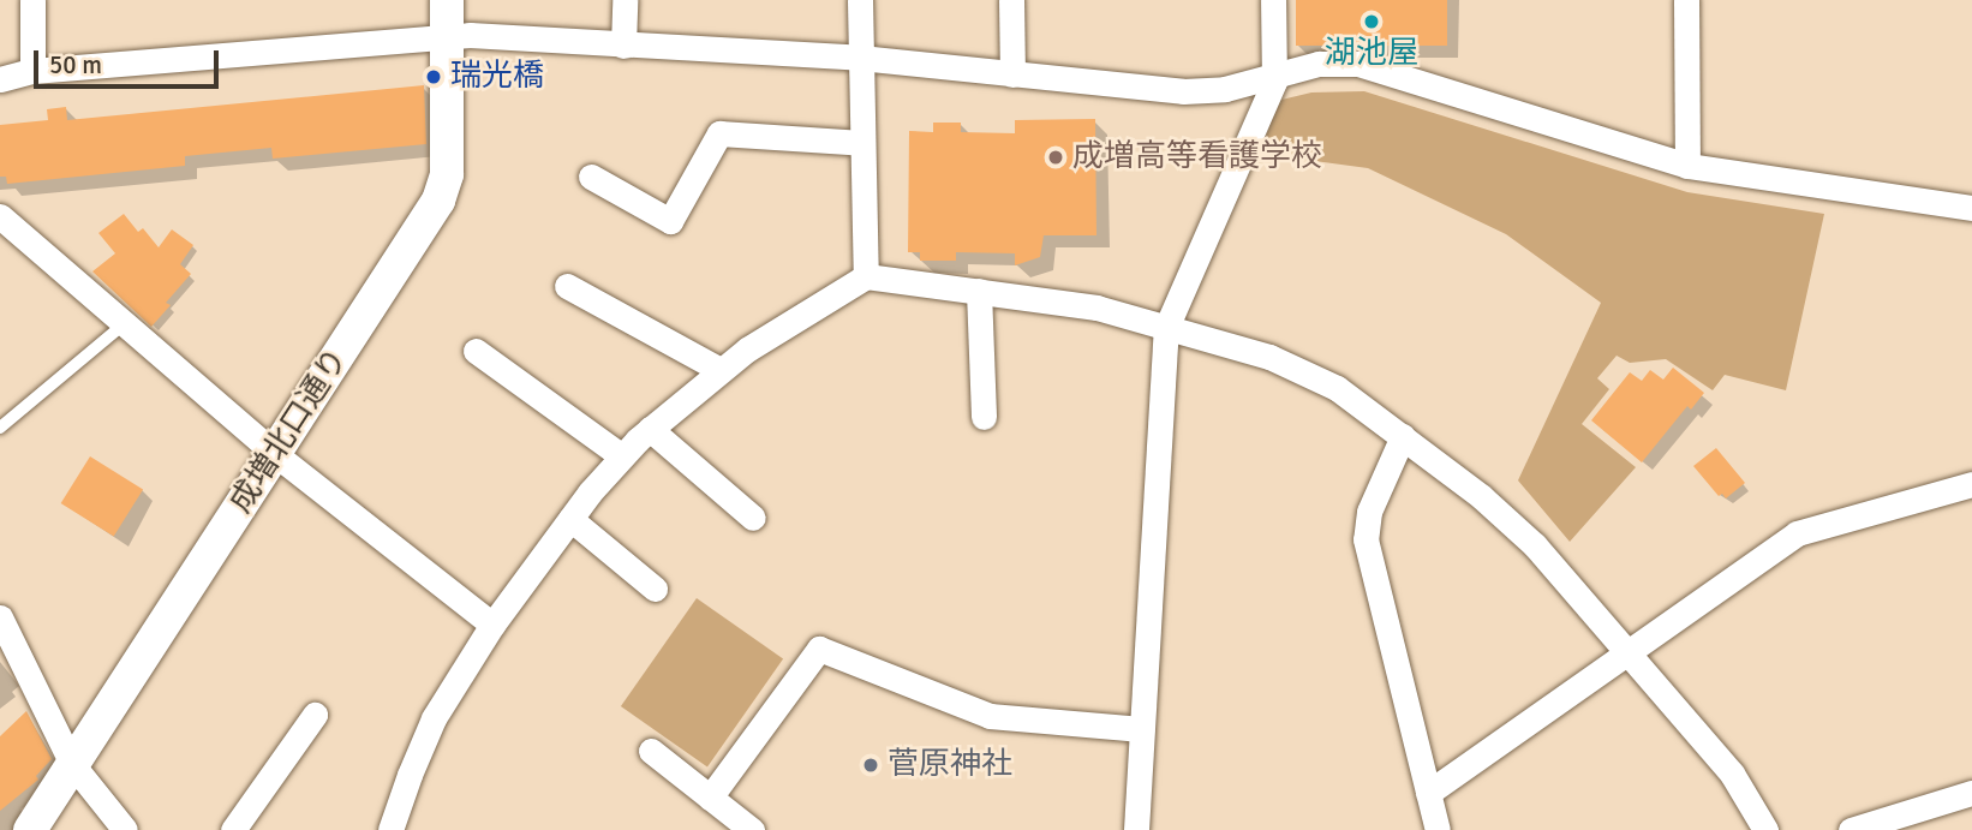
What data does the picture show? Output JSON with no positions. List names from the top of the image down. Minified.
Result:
{"streets":{"street":["成増北口通り"]},"places":["湖池屋","瑞光橋","成増高等看護学校","菅原神社"],"scale_bar":"50 m"}
